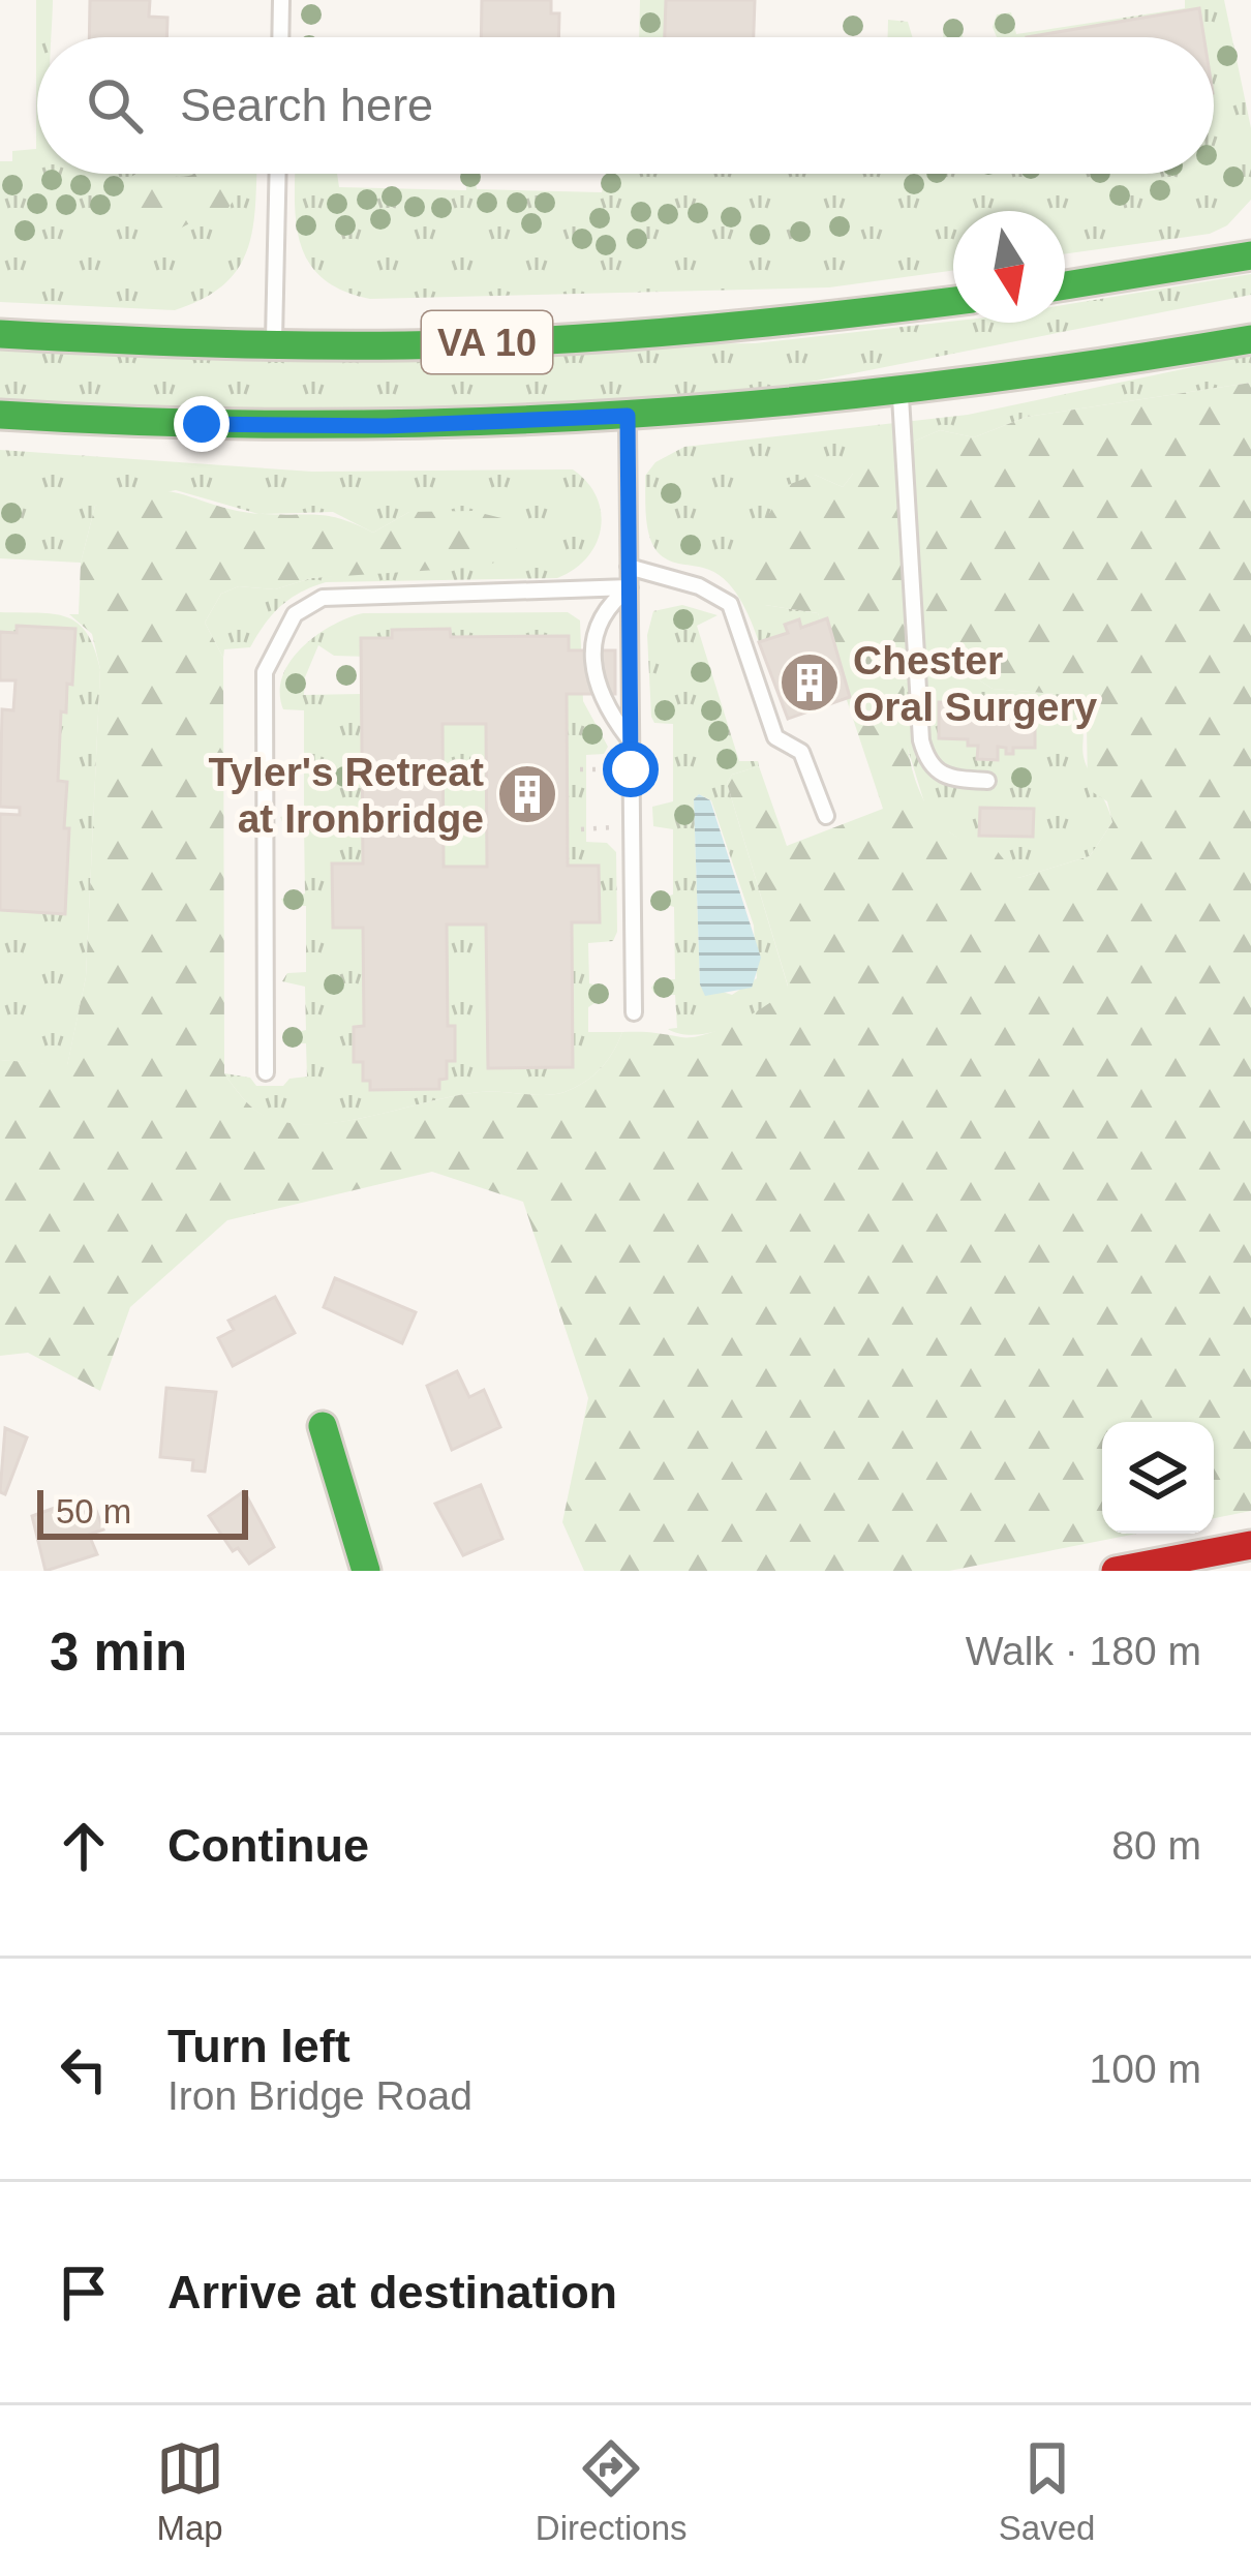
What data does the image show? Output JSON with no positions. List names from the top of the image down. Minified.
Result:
{"streets":{"main road":["VA 10"]},"places":{"building":["Chester Oral Surgery","Tyler's Retreat at Ironbridge"]},"scale_bar":"50 m","north":"bottom","page":{"search":"Search here","scale":"50 m","heading":["3 min","Walk · 180 m"],"list":[["Continue","80 m"],["Turn left","Iron Bridge Road","100 m"],"Arrive at destination"],"nav":["Map","Directions","Saved"]}}
